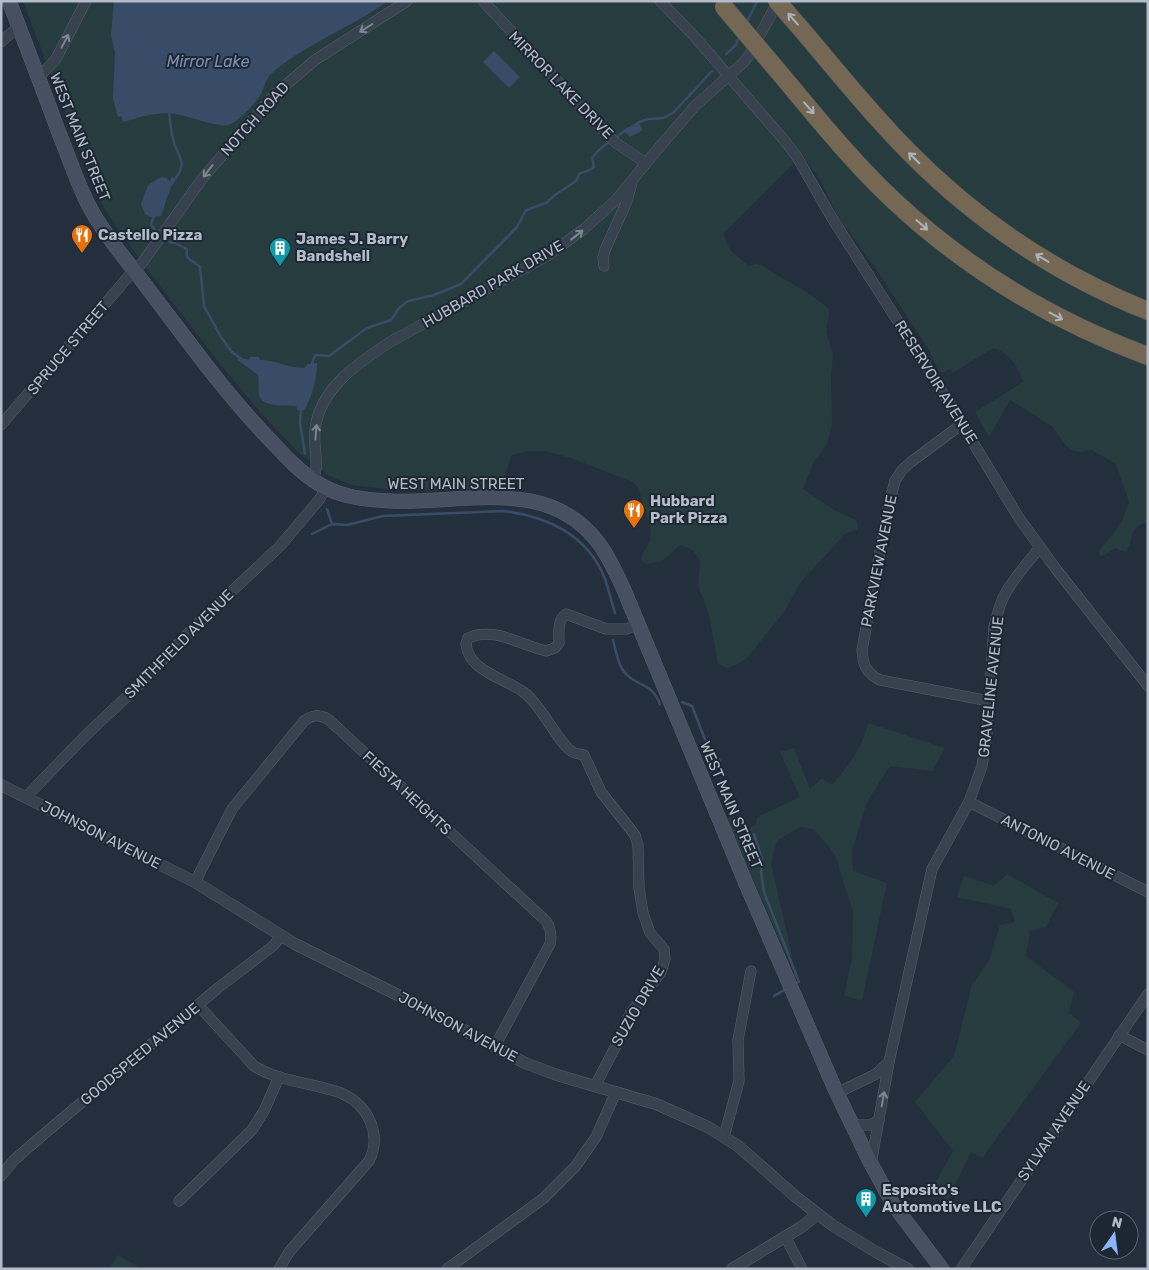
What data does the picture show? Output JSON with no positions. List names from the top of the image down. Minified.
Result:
{"streets":{"main road":["WEST MAIN STREET"],"street":["MIRROR LAKE DRIVE","NOTCH ROAD","HUBBARD PARK DRIVE","SPRUCE STREET","RESERVOIR AVENUE","PARKVIEW AVENUE","SMITHFIELD AVENUE","GRAVELINE AVENUE","FIESTA HEIGHTS","JOHNSON AVENUE","ANTONIO AVENUE","SUZIO DRIVE","GOODSPEED AVENUE","SYLVAN AVENUE"]},"crossings":[["MIRROR LAKE DRIVE","HUBBARD PARK DRIVE"],["NOTCH ROAD","WEST MAIN STREET"],["NOTCH ROAD","SPRUCE STREET"],["WEST MAIN STREET","HUBBARD PARK DRIVE"],["WEST MAIN STREET","SPRUCE STREET"],["WEST MAIN STREET","SMITHFIELD AVENUE"],["WEST MAIN STREET","GRAVELINE AVENUE"],["WEST MAIN STREET","SUZIO DRIVE"],["HUBBARD PARK DRIVE","RESERVOIR AVENUE"],["RESERVOIR AVENUE","PARKVIEW AVENUE"],["RESERVOIR AVENUE","GRAVELINE AVENUE"],["PARKVIEW AVENUE","GRAVELINE AVENUE"],["SMITHFIELD AVENUE","JOHNSON AVENUE"],["GRAVELINE AVENUE","ANTONIO AVENUE"],["FIESTA HEIGHTS","JOHNSON AVENUE"],["JOHNSON AVENUE","SUZIO DRIVE"],["JOHNSON AVENUE","GOODSPEED AVENUE"]],"one_way":["NOTCH ROAD","HUBBARD PARK DRIVE"],"water":["Mirror Lake"],"places":{"restaurant":["Castello Pizza","Hubbard Park Pizza"],"building":["James J. Barry Bandshell","Esposito's Automotive LLC"]},"north":"top"}
